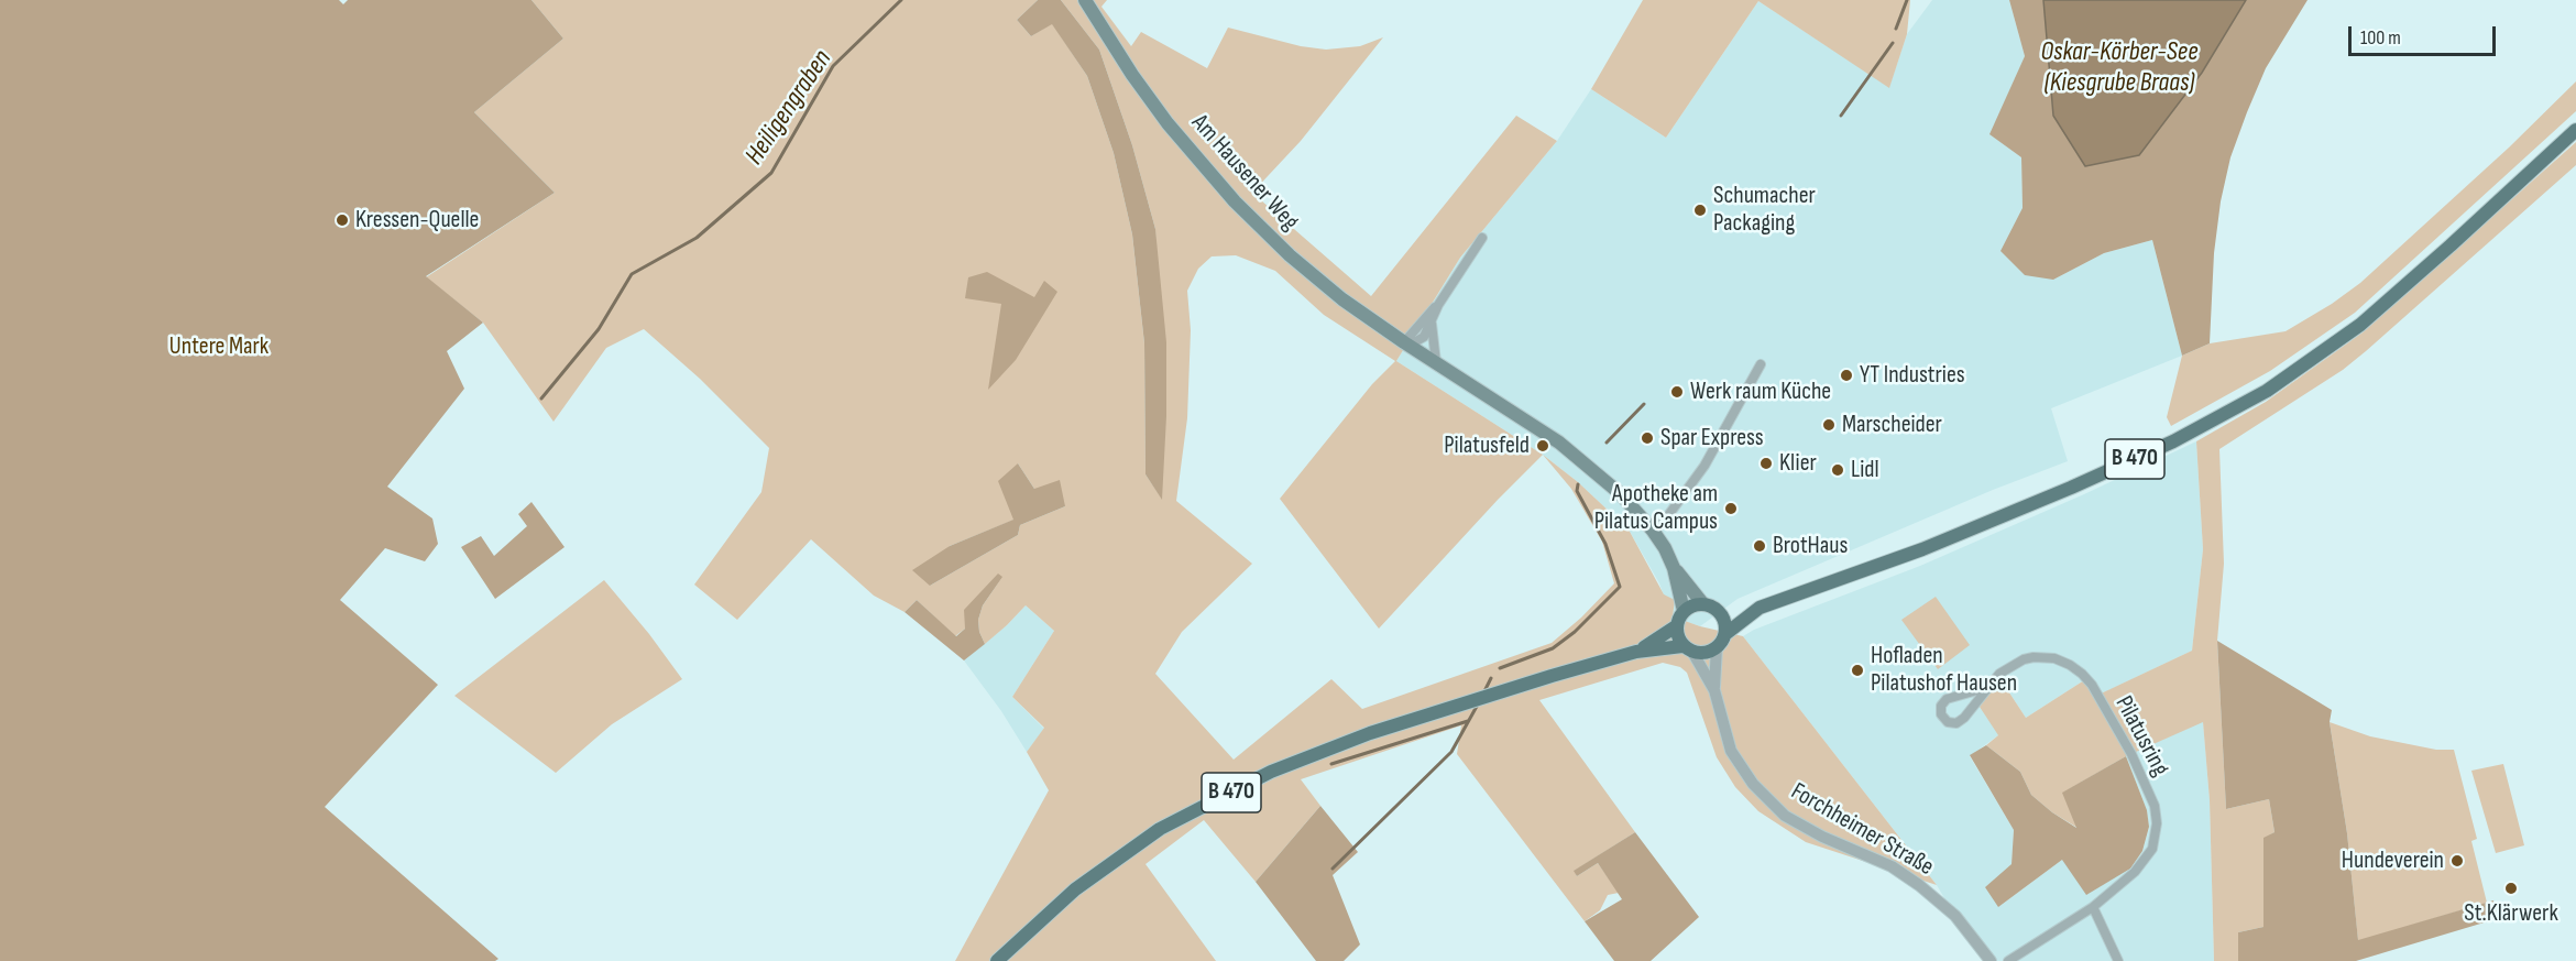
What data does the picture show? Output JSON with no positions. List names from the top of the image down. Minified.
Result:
{"streets":{"main road":["Am Hausener Weg","B 470"],"street":["Pilatusring","Forchheimer Straße"]},"water":["Oskar-Körber-See (Kiesgrube Braas)","Heiligengraben"],"parks":["Untere Mark"],"places":["Schumacher Packaging","Kressen-Quelle","YT Industries","Werk raum Küche","Marscheider","Spar Express","Pilatusfeld","Klier","Lidl","Apotheke am Pilatus Campus","BrotHaus","Hofladen Pilatushof Hausen","Hundeverein","St.Klärwerk"],"scale_bar":"100 m"}
